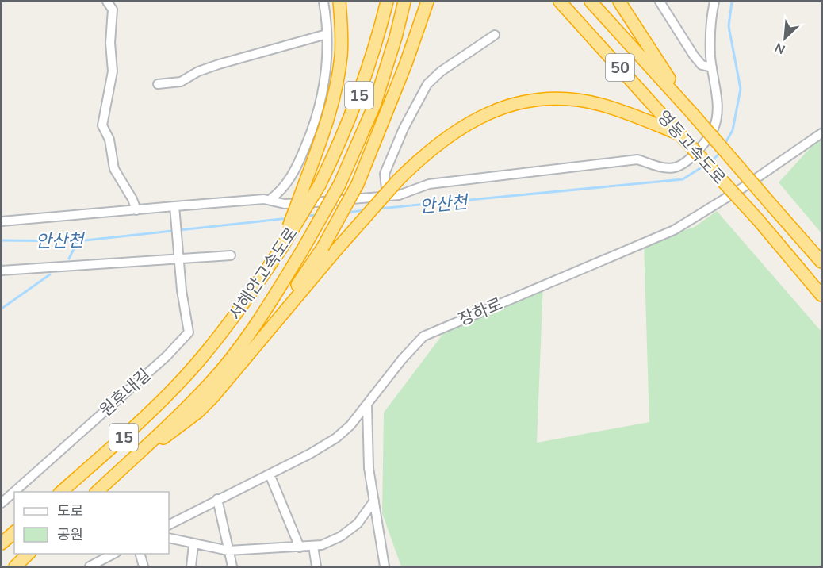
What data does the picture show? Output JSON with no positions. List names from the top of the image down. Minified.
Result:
{"streets":{"highway":["50","15","영동고속도로","서해안고속도로"],"street":["장하로","원후내길"]},"water":["안산천"],"legend":["도로","공원"],"north":"bottom left"}
